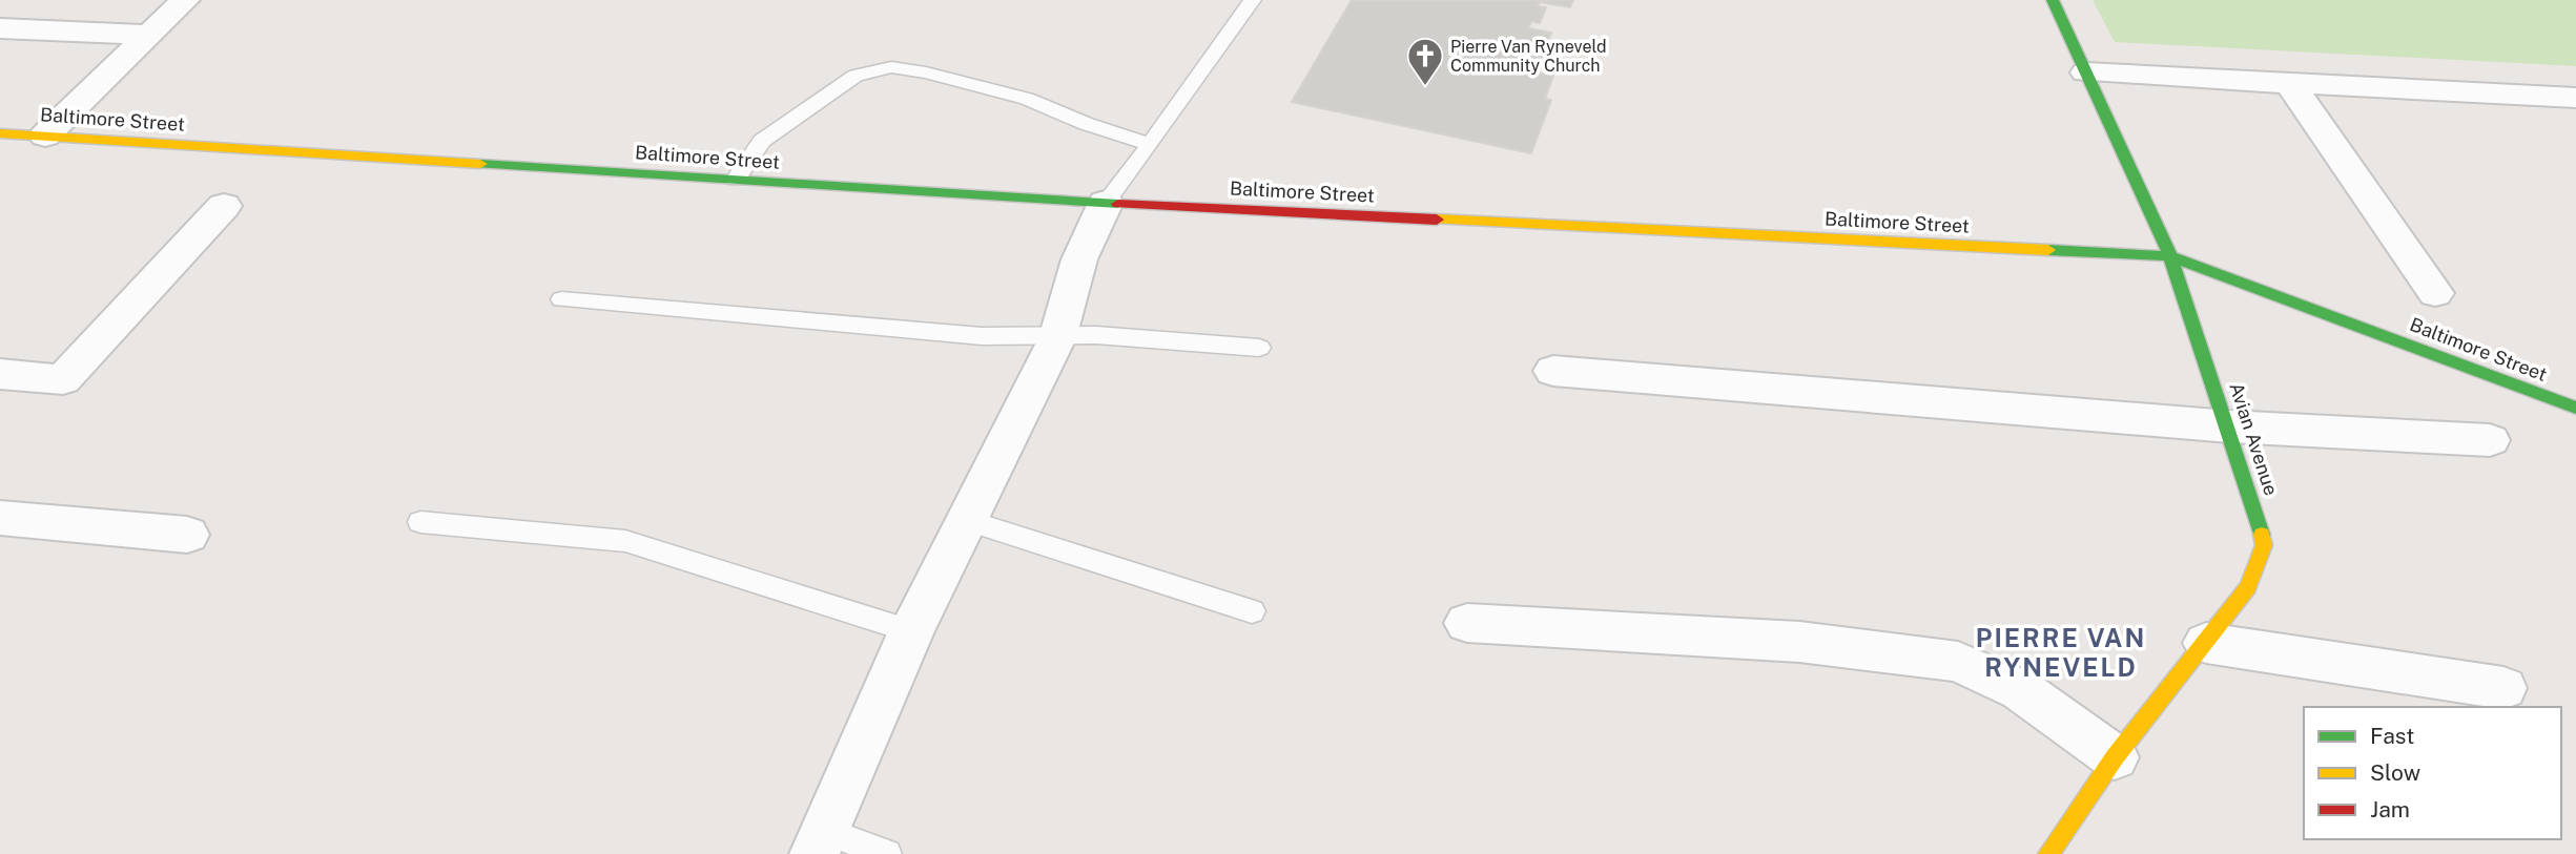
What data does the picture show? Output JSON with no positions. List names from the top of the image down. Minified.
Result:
{"streets":{"street":["Baltimore Street","Avian Avenue"]},"crossings":[["Baltimore Street","Avian Avenue"]],"districts":["PIERRE VAN RYNEVELD"],"places":{"church":["Pierre Van Ryneveld Community Church"]},"legend":["Fast","Slow","Jam"]}
